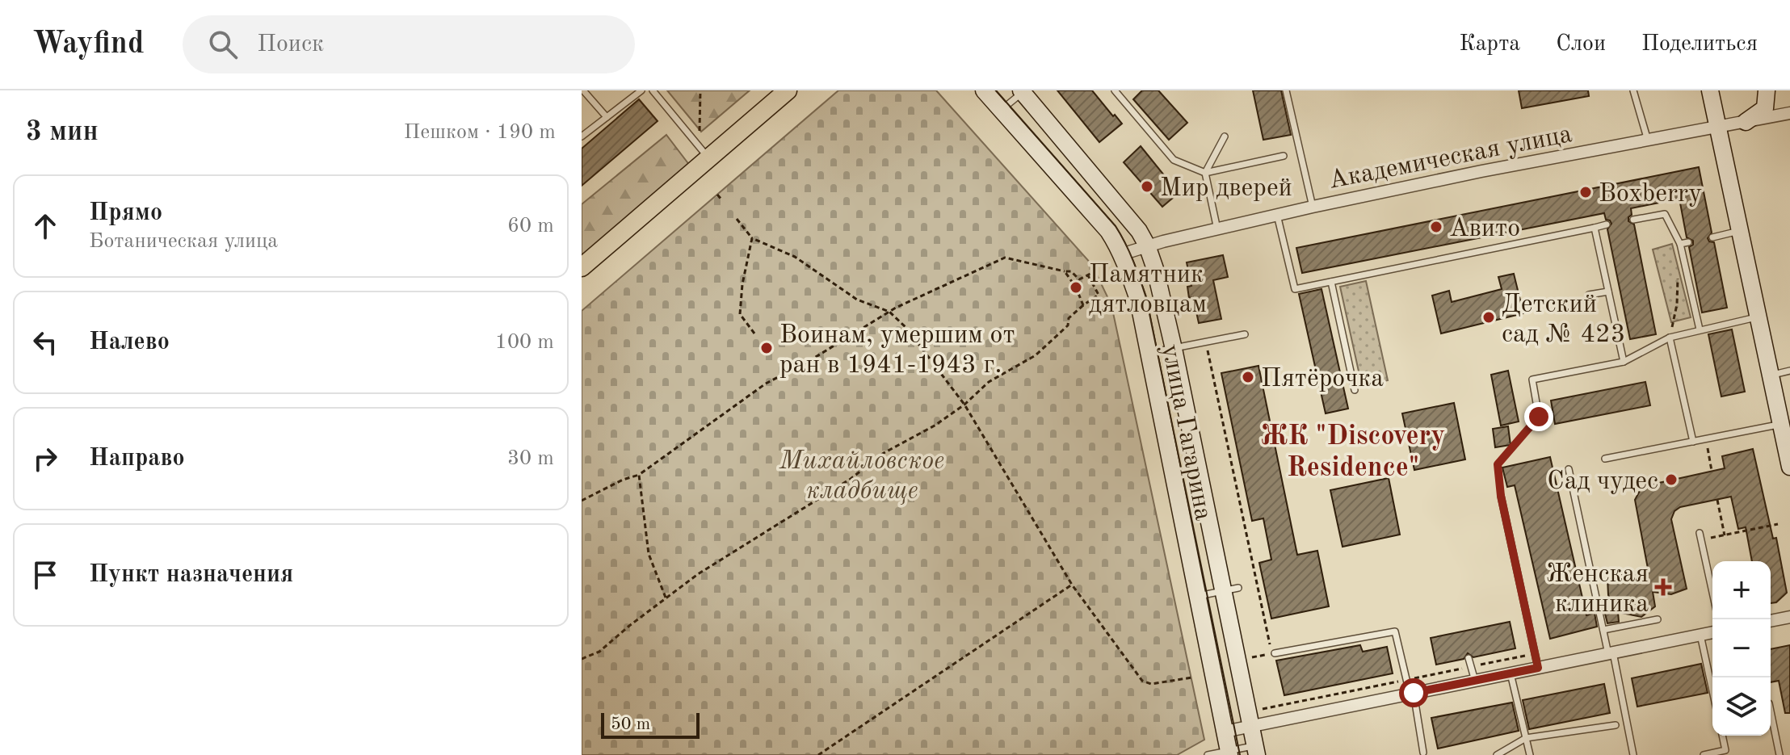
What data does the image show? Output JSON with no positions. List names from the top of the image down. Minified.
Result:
{"streets":{"main road":["улица Гагарина"],"street":["Академическая улица"]},"crossings":[["Академическая улица","улица Гагарина"]],"districts":["ЖК \"Discovery Residence\""],"parks":["Михайловское кладбище"],"places":{"other":["Мир дверей","Boxberry","Авито","Памятник дятловцам","Детский сад № 423","Воинам, умершим от ран в 1941-1943 г.","Пятёрочка","Сад чудес"],"health":["Женская клиника"]},"scale_bar":"50 m","page":{"header":"Wayfind","search":"Поиск","nav":["Карта","Слои","Поделиться"],"heading":["3 мин","Пешком · 190 m"],"list":[["Прямо","Ботаническая улица","60 m"],["Налево","100 m"],["Направо","30 m"],"Пункт назначения"],"map_buttons":["+","−"],"scale":"50 m"}}
